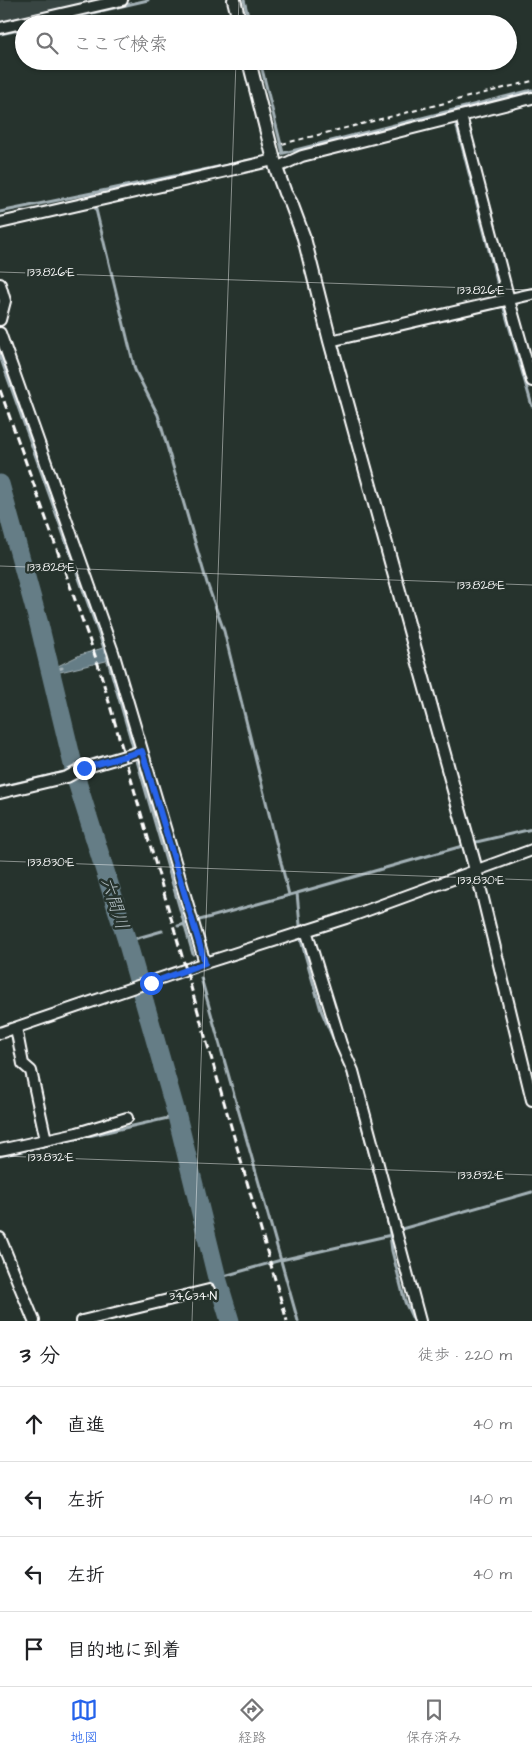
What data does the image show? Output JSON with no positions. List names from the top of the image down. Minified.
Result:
{"water":["六間川"],"page":{"search":"ここで検索","heading":["3 分","徒歩 · 220 m"],"list":[["直進","40 m"],["左折","140 m"],["左折","40 m"],"目的地に到着"],"nav":["地図","経路","保存済み"]},"coordinates":["133.826°E","133.828°E","133.830°E","133.832°E","34.634°N"]}
